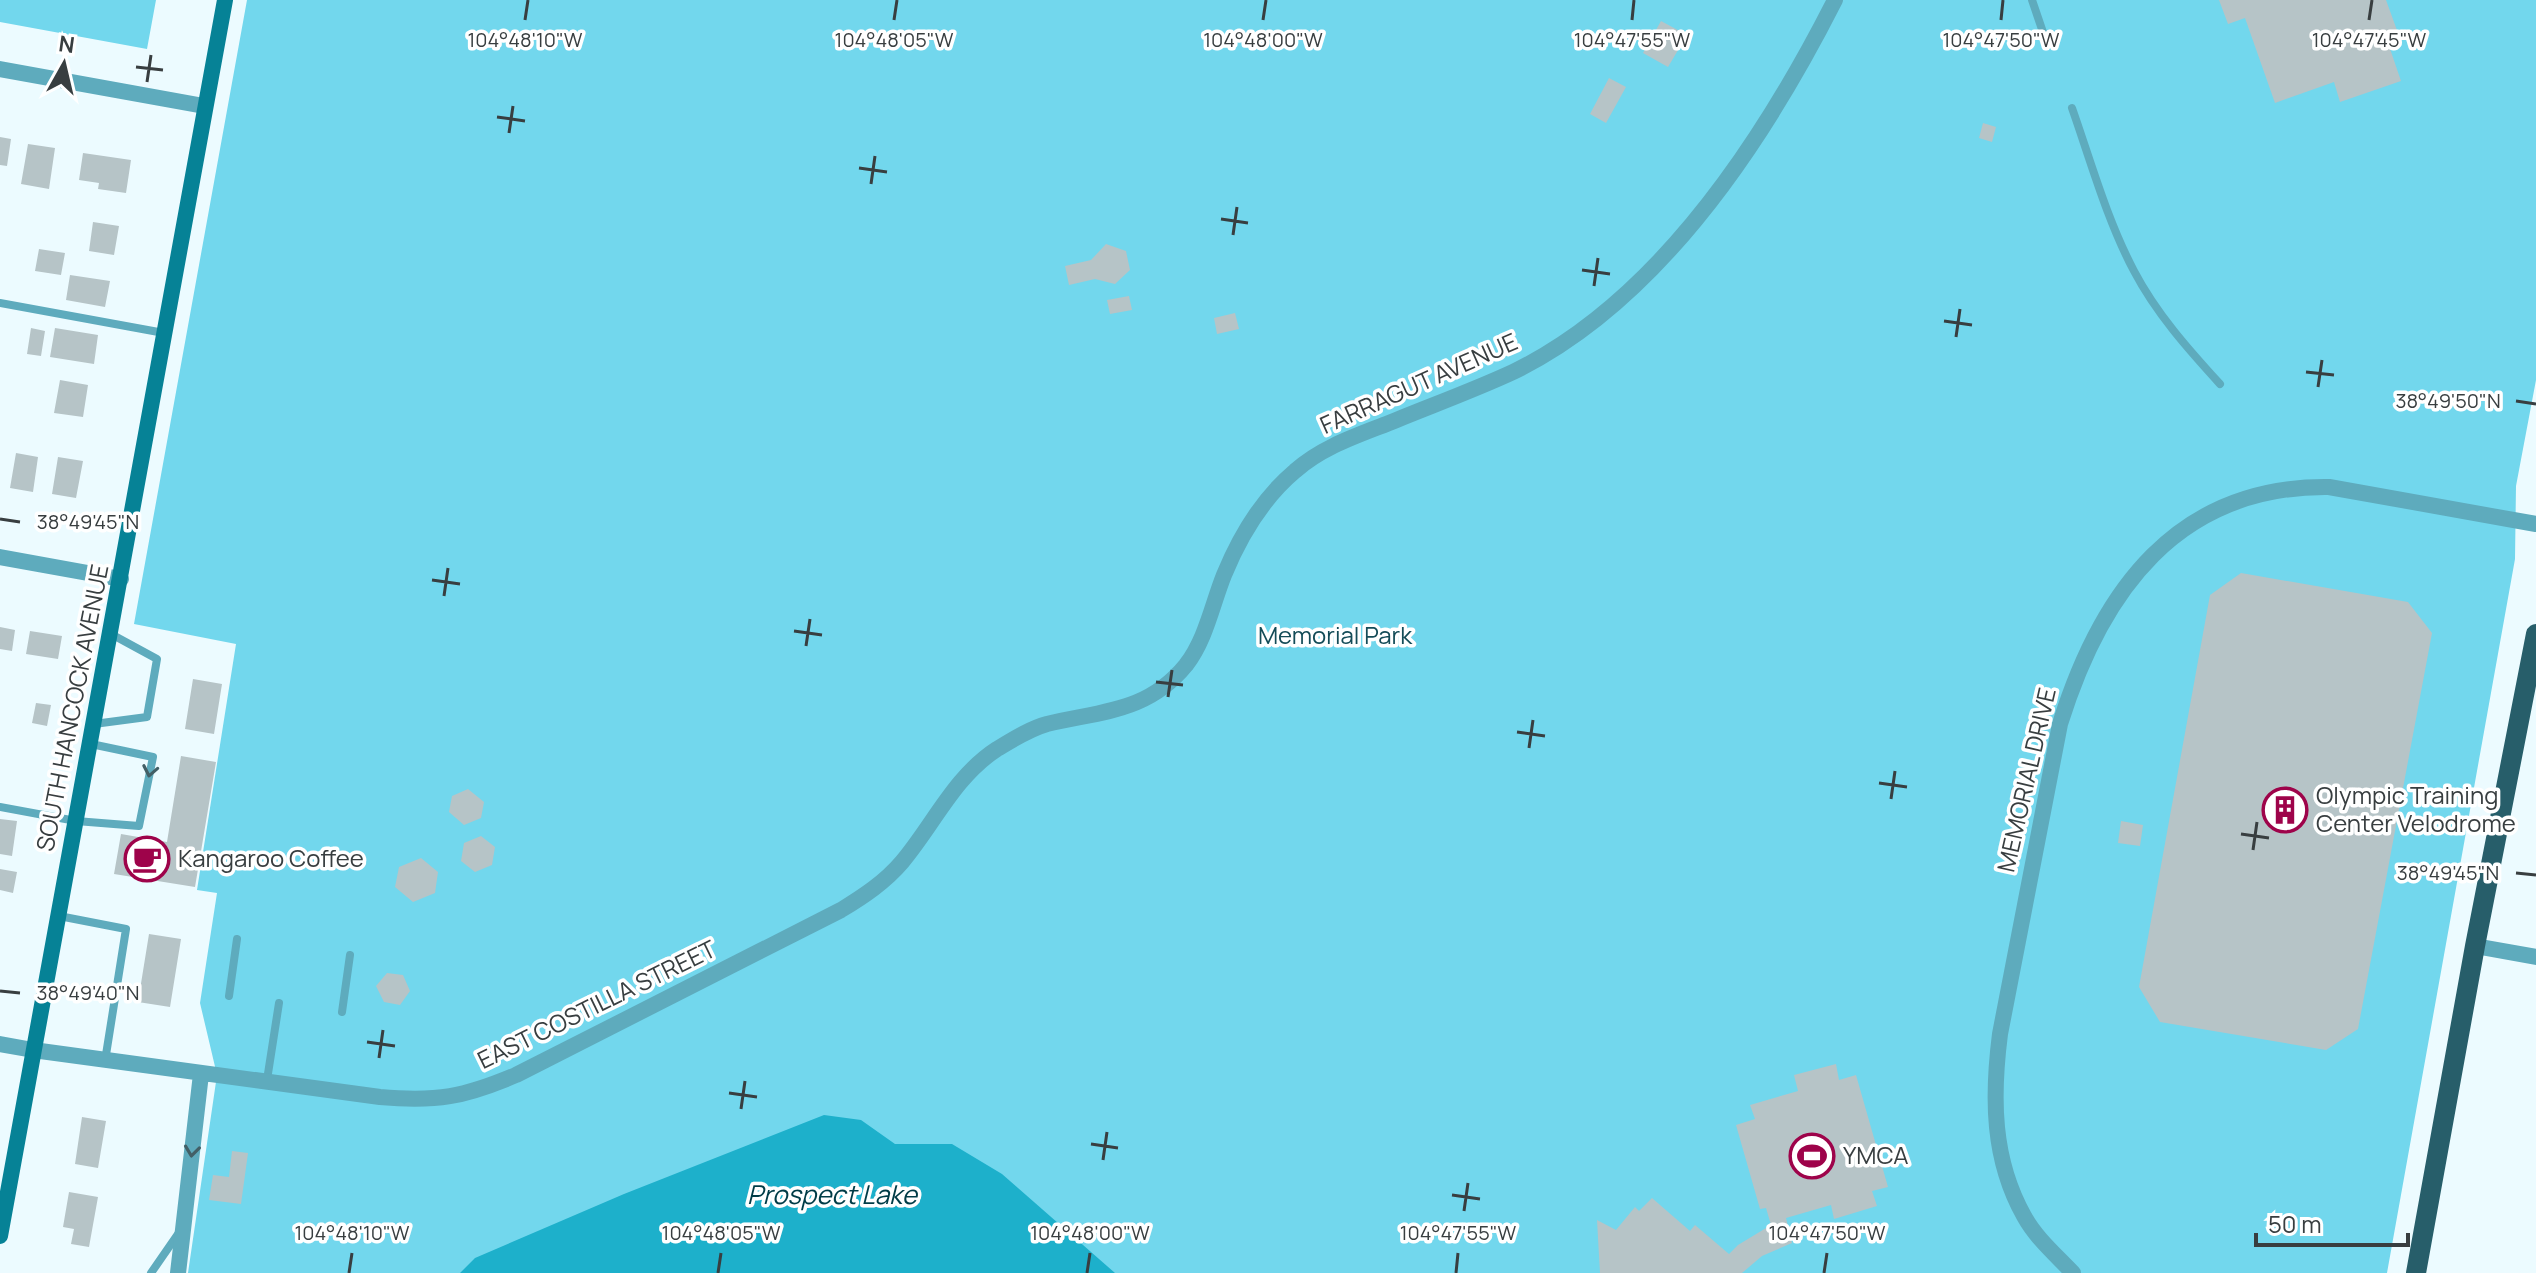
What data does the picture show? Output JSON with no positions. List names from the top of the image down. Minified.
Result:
{"streets":{"main road":["SOUTH HANCOCK AVENUE"],"street":["FARRAGUT AVENUE","MEMORIAL DRIVE","EAST COSTILLA STREET"]},"crossings":[["FARRAGUT AVENUE","EAST COSTILLA STREET"],["SOUTH HANCOCK AVENUE","EAST COSTILLA STREET"]],"water":["Prospect Lake"],"parks":["Memorial Park"],"places":{"building":["Olympic Training Center Velodrome"],"cafe":["Kangaroo Coffee"],"sports":["YMCA"]},"scale_bar":"50 m","north":"top","coordinates":["104°48'10\"W","104°48'05\"W","104°48'00\"W","104°47'55\"W","104°47'50\"W","104°47'45\"W","38°49'50\"N","38°49'45\"N","38°49'40\"N"]}
